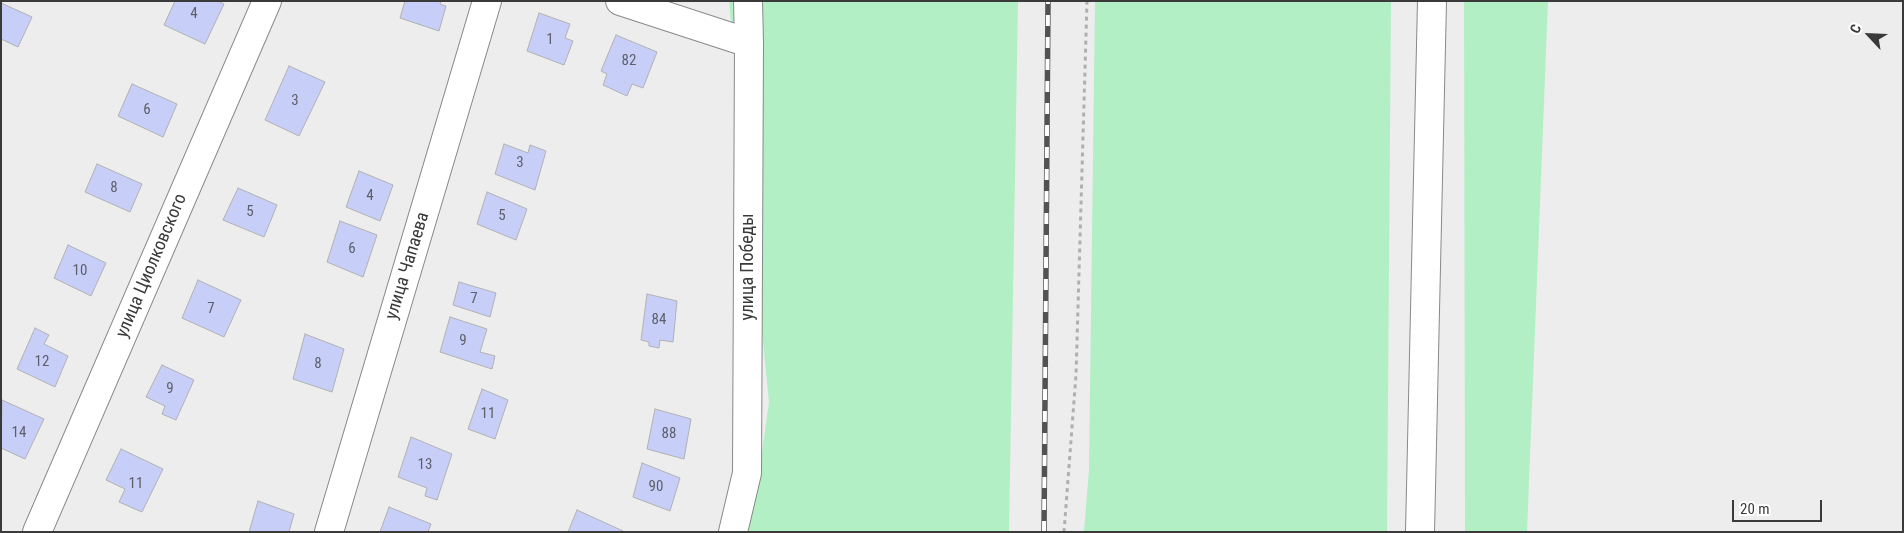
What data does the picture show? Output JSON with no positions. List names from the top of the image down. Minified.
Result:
{"streets":{"street":["улица Циолковского","улица Чапаева","улица Победы"]},"house_numbers":["4","1","82","3","6","3","8","4","5","5","6","10","7","7","84","9","12","8","9","11","14","88","13","11","90"],"scale_bar":"20 m","north":"top left"}
